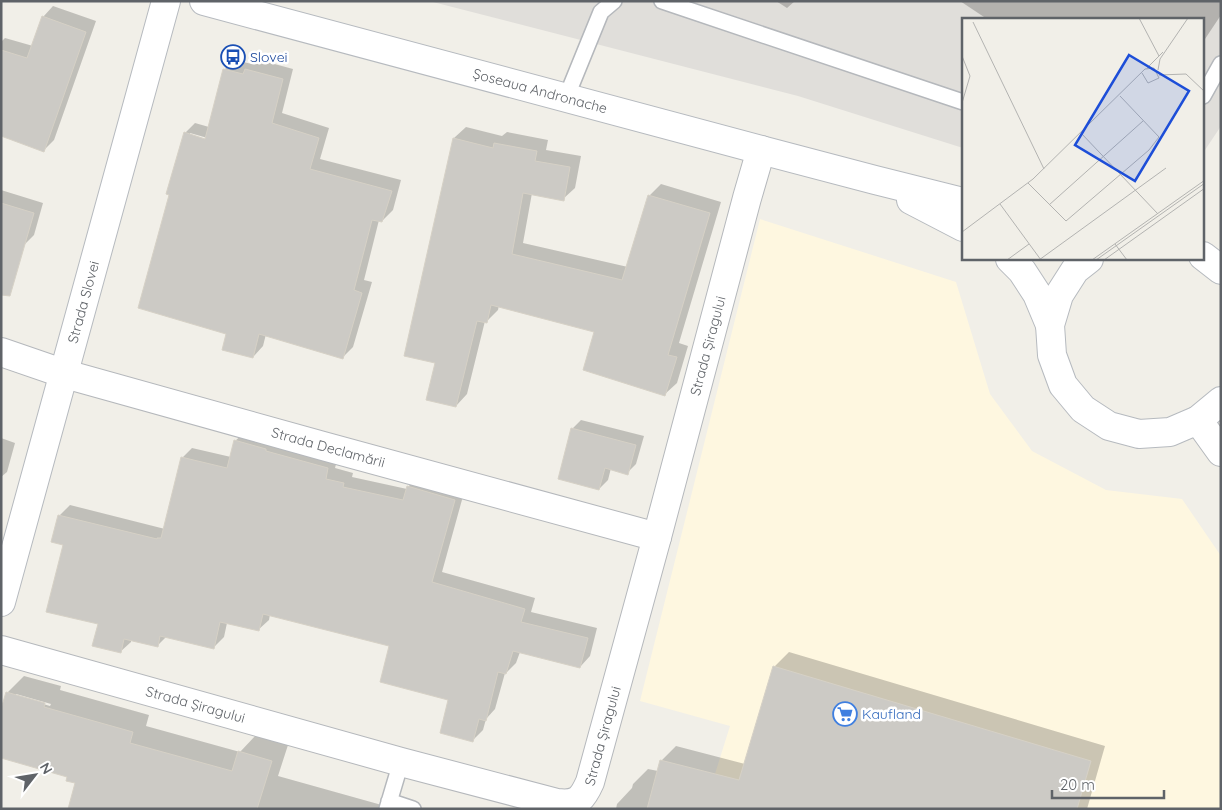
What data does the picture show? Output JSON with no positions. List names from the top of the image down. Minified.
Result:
{"streets":{"street":["Șoseaua Andronache","Strada Slovei","Strada Șiragului","Strada Declamării"]},"crossings":[["Șoseaua Andronache","Strada Șiragului"],["Strada Slovei","Strada Declamării"],["Strada Șiragului","Strada Declamării"]],"places":{"bus stop":["Slovei"],"supermarket":["Kaufland"]},"scale_bar":"20 m","north":"top right"}
